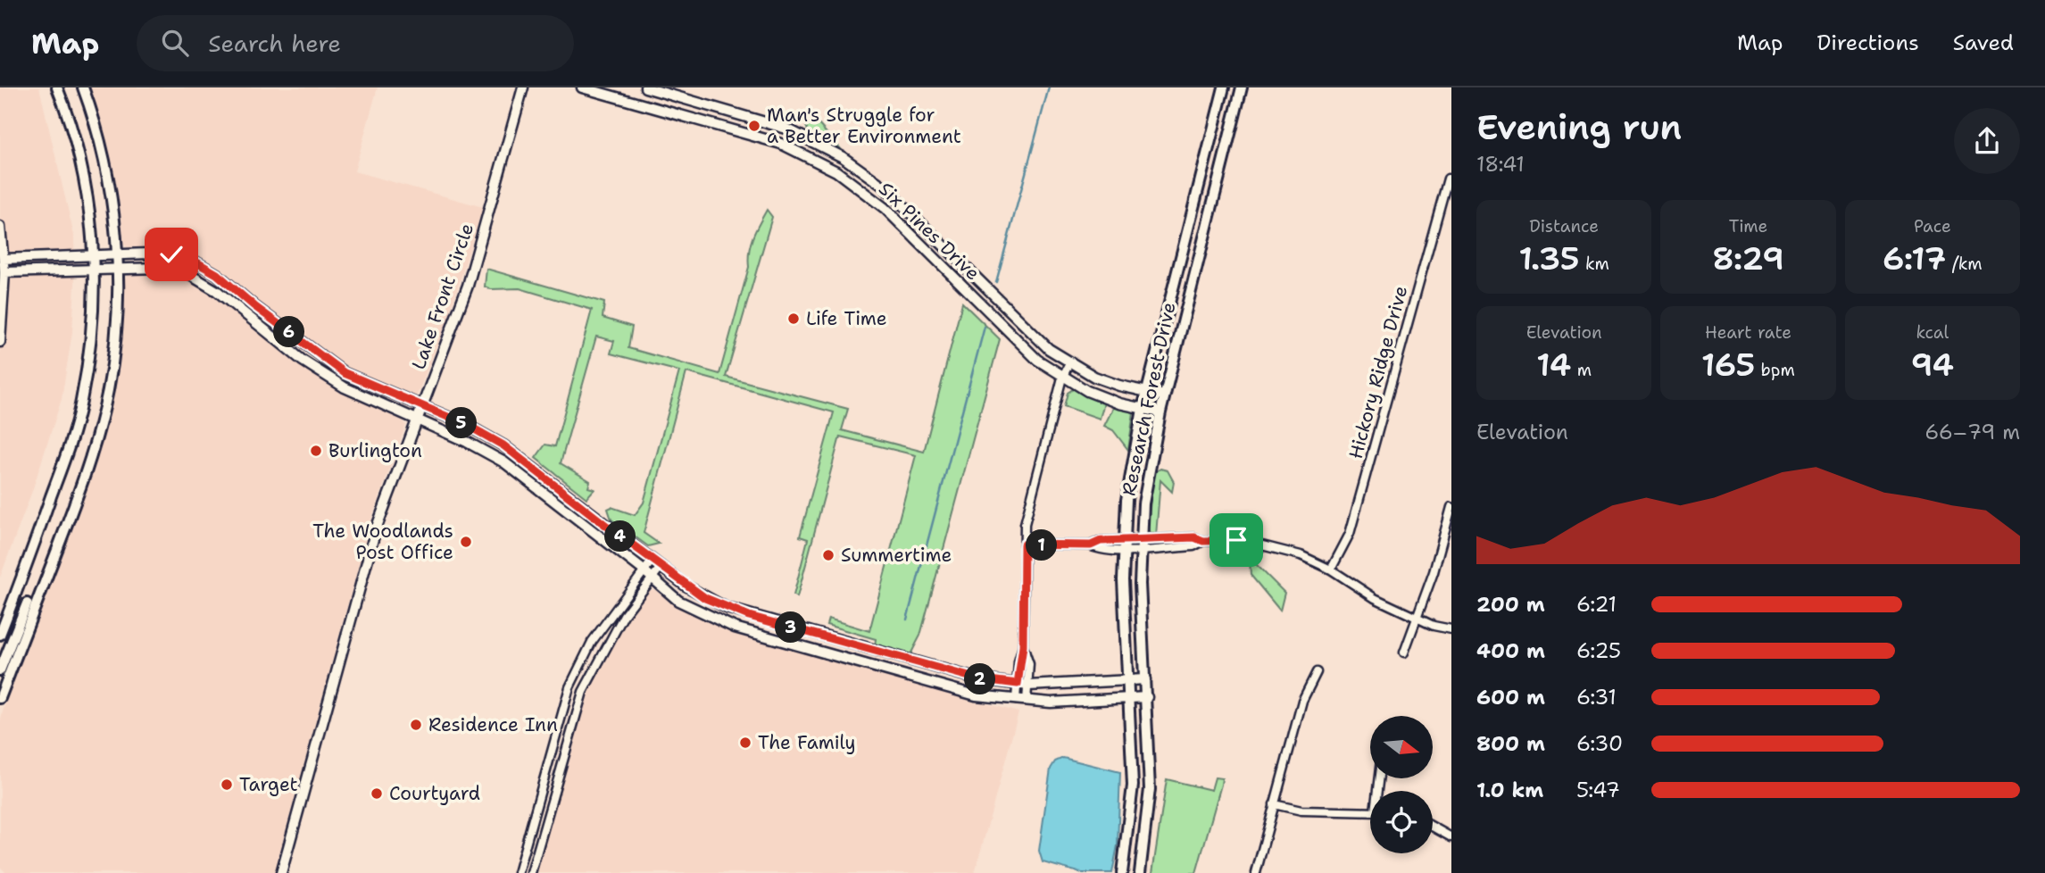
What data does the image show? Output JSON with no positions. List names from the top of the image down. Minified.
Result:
{"streets":{"main road":["Research Forest Drive"],"street":["Six Pines Drive","Lake Front Circle","Hickory Ridge Drive"]},"crossings":[["Six Pines Drive","Research Forest Drive"]],"places":["Man's Struggle for a Better Environment","Life Time","Burlington","The Woodlands Post Office","Summertime","Residence Inn","The Family","Target","Courtyard"],"north":"right","page":{"header":"Map","search":"Search here","nav":["Map","Directions","Saved"],"heading":["Evening run","18:41"],"stats":[["Distance","1.35 km"],["Time","8:29"],["Pace","6:17 /km"],["Elevation","14 m"],["Heart rate","165 bpm"],["kcal","94"]],"pins":["6","5","4","1","3","2"],"chart":["Elevation","66–79 m"],"list":[{"name":"200 m","note":"6:21"},{"name":"400 m","note":"6:25"},{"name":"600 m","note":"6:31"},{"name":"800 m","note":"6:30"},{"name":"1.0 km","note":"5:47"}]}}
